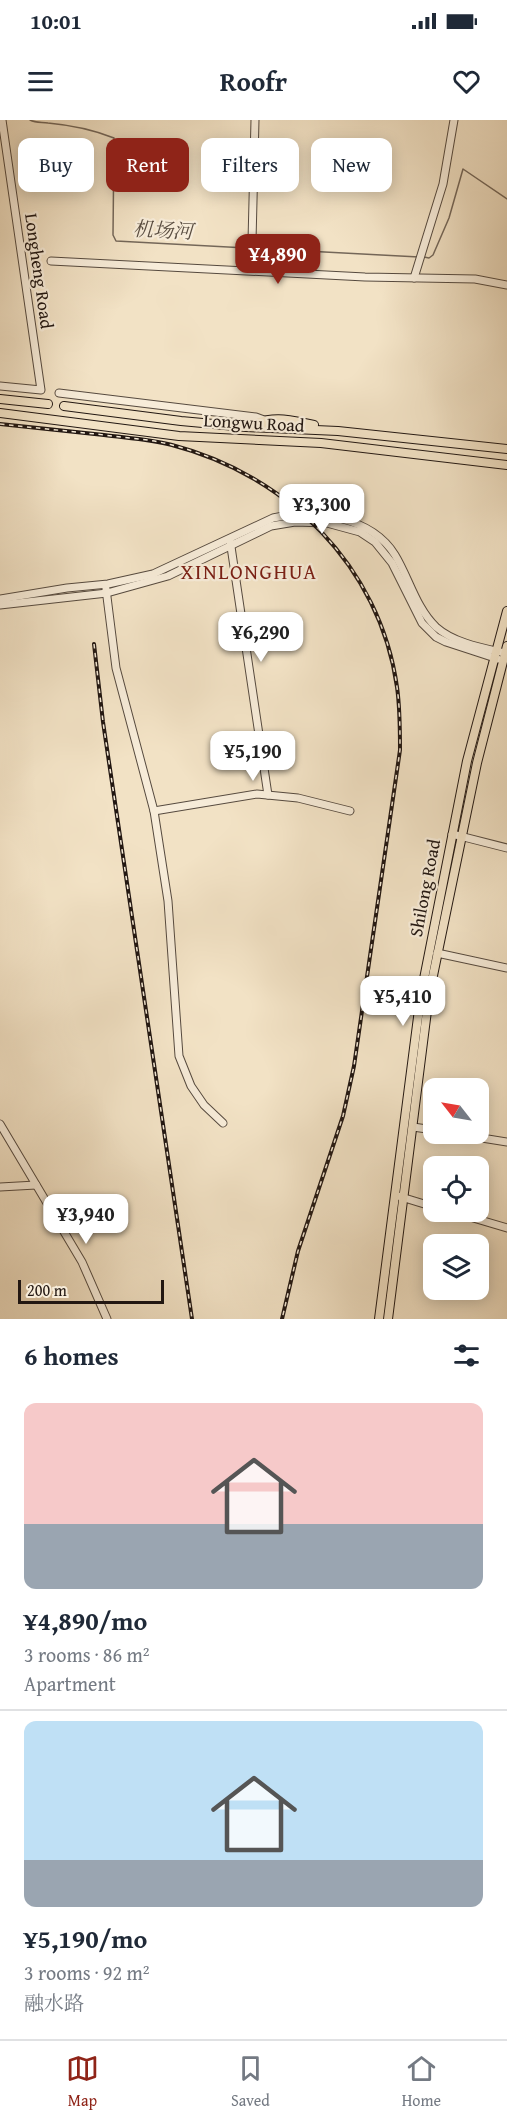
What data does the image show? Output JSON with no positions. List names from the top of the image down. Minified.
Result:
{"streets":{"main road":["Longwu Road","Shilong Road"],"street":["Longheng Road"]},"districts":["XINLONGHUA"],"water":["机场河"],"scale_bar":"200 m","north":"top left","page":{"status":"10:01","header":"Roofr","chip":["Buy","Rent","Filters","New"],"price":["¥4,890","¥3,300","¥6,290","¥5,190","¥5,410","¥3,940"],"scale":"200 m","heading":"6 homes","list":[{"name":"¥4,890/mo","note":"3 rooms · 86 m² · Apartment"},{"name":"¥5,190/mo","note":"3 rooms · 92 m² · 融水路"}],"tabs":["Map","Saved","Home"]}}
